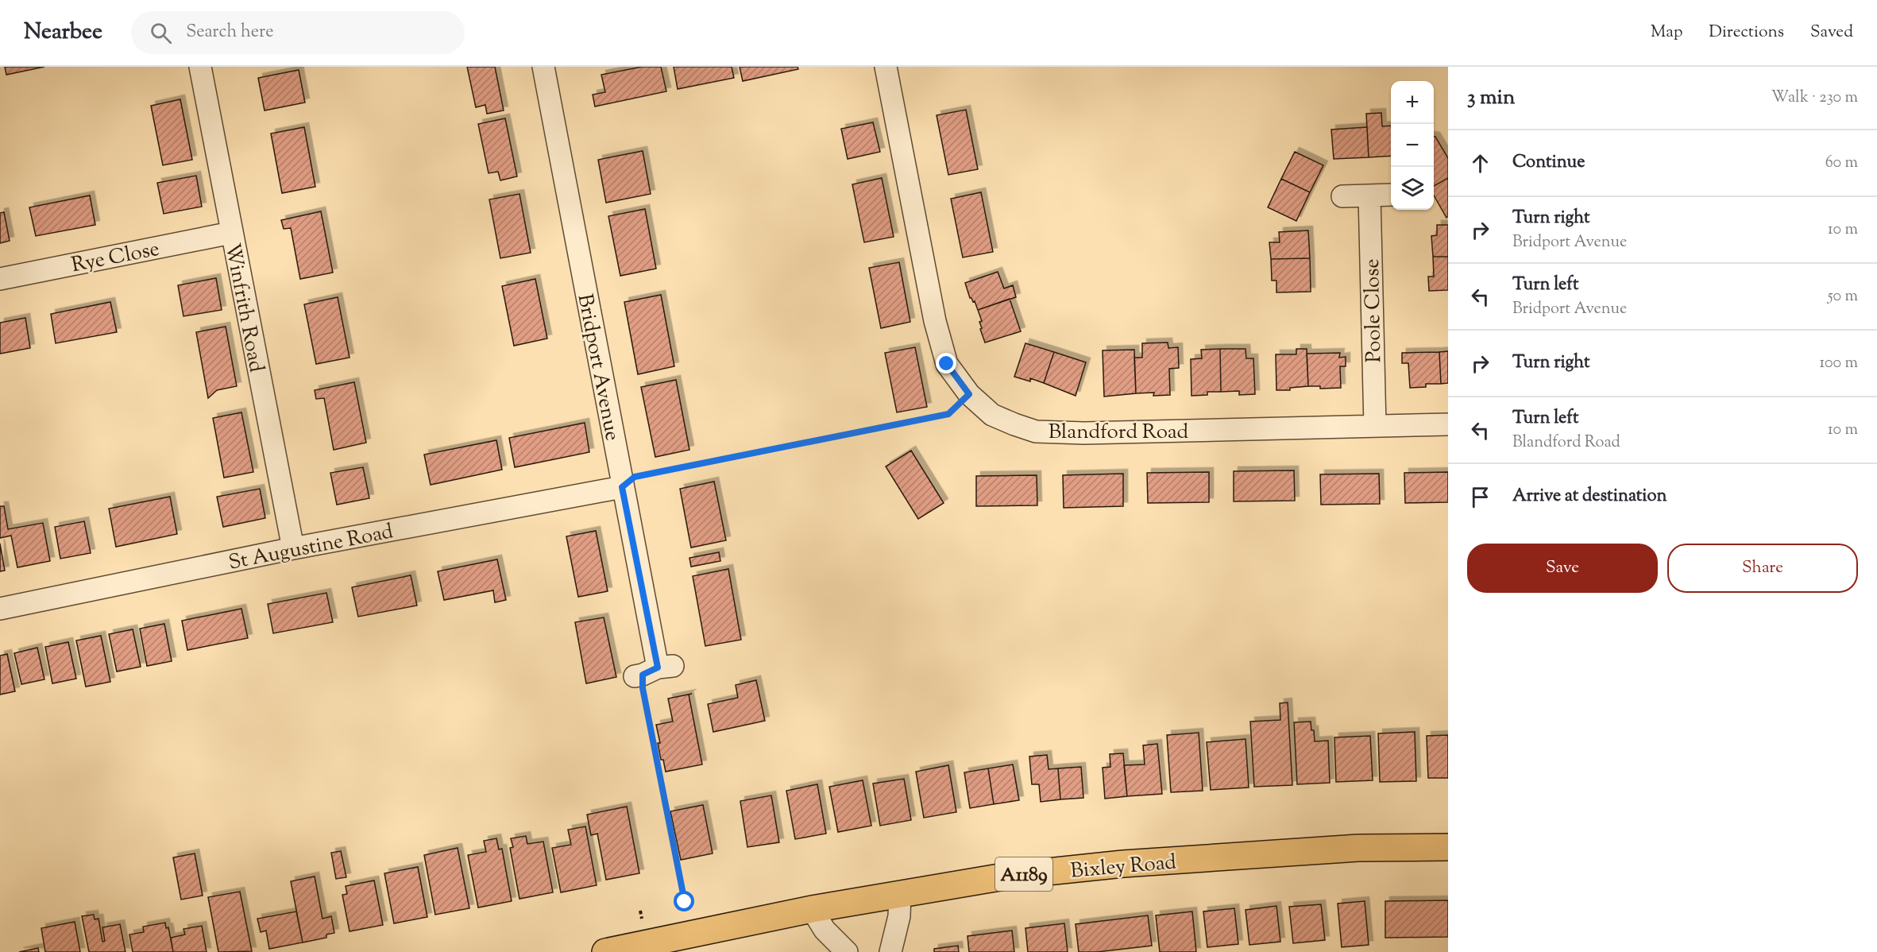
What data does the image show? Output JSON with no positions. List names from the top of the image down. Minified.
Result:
{"streets":{"main road":["Bixley Road","A1189"],"street":["Rye Close","Winfrith Road","Poole Close","Bridport Avenue","Blandford Road","St Augustine Road"]},"crossings":[["Rye Close","Winfrith Road"],["Winfrith Road","St Augustine Road"],["Poole Close","Blandford Road"],["Bridport Avenue","St Augustine Road"]],"page":{"header":"Nearbee","search":"Search here","nav":["Map","Directions","Saved"],"heading":["3 min","Walk · 230 m"],"map_buttons":["+","−"],"list":[["Continue","60 m"],["Turn right","Bridport Avenue","10 m"],["Turn left","Bridport Avenue","50 m"],["Turn right","100 m"],["Turn left","Blandford Road","10 m"],"Arrive at destination"],"buttons":["Save","Share"]}}
